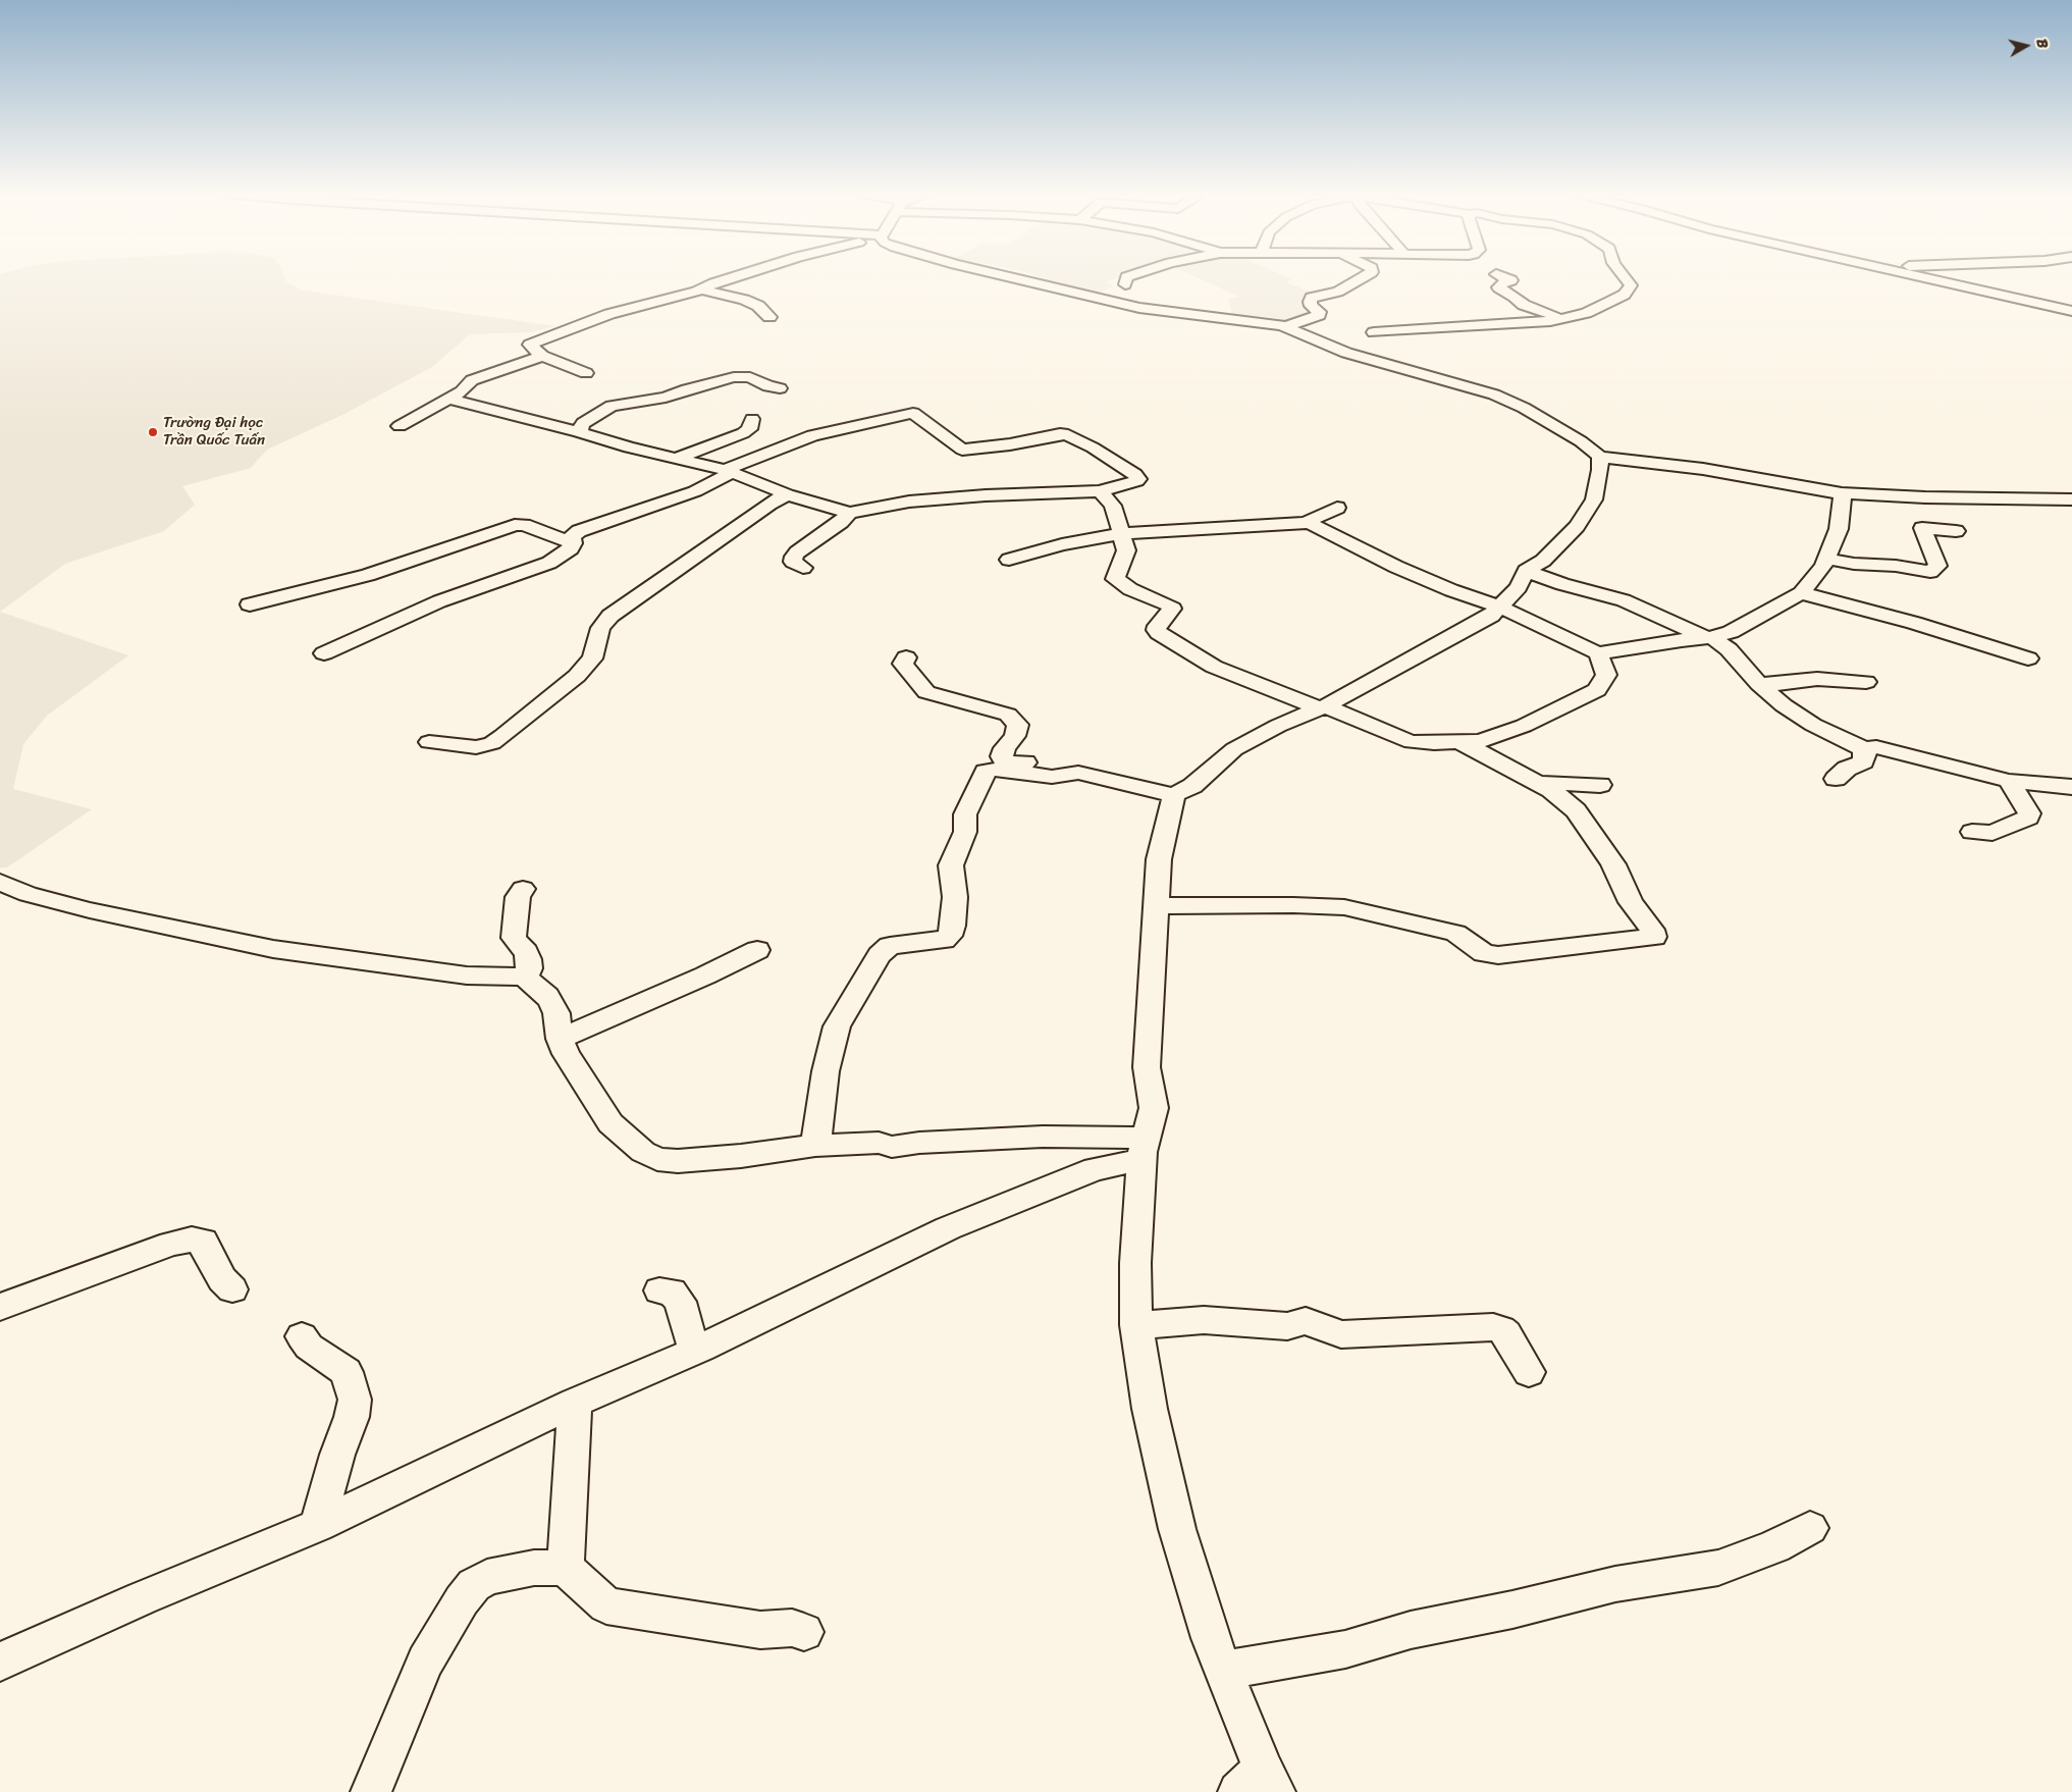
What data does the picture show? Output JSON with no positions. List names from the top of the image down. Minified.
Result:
{"places":["Trường Đại học Trần Quốc Tuấn"],"north":"right"}
